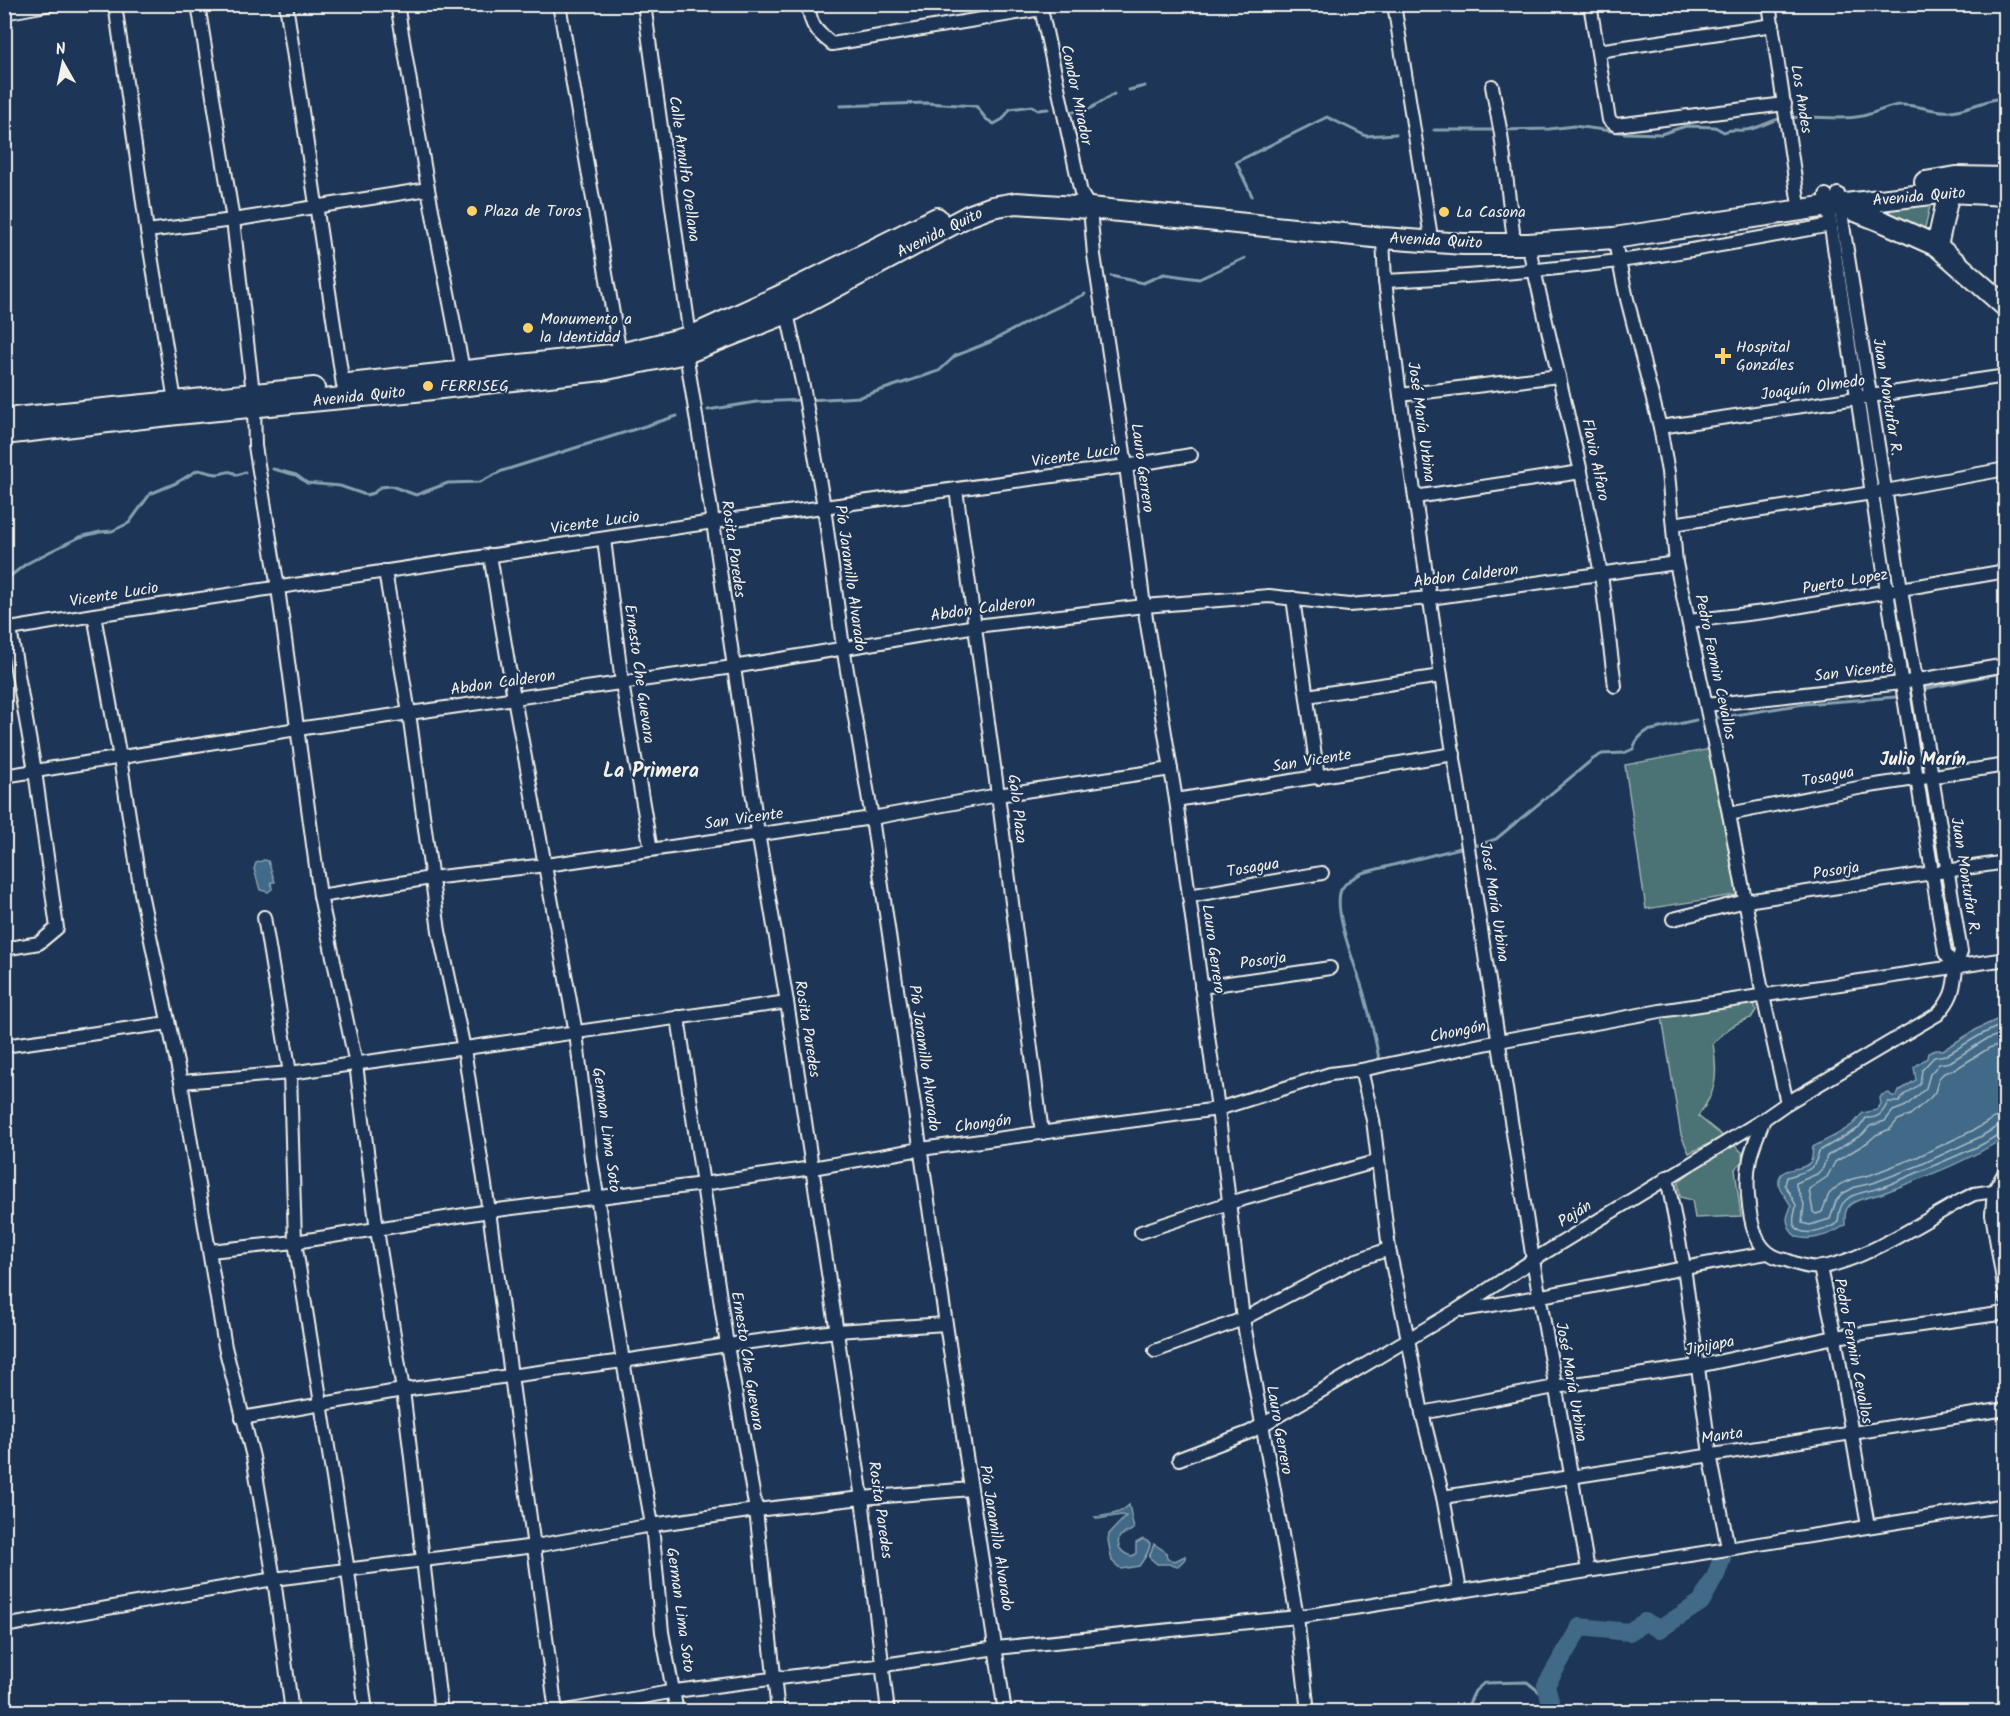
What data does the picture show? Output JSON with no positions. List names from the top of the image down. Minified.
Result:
{"streets":{"highway":["Avenida Quito"],"street":["Condor Mirador","Los Andes","Calle Arnulfo Orellana","Joaquín Olmedo","Juan Montufar R.","José María Urbina","Vicente Lucio","Flavio Alfaro","Lauro Gerrero","Rosita Paredes","Abdon Calderon","Pío Jaramillo Alvarado","Puerto Lopez","Pedro Fermin Cevallos","San Vicente","Ernesto Che Guevara","Tosagua","Galo Plaza","Posorja","Chongón","German Lima Soto","Paján","Jipijapa","Manta"]},"crossings":[["Condor Mirador","Avenida Quito"],["Condor Mirador","Lauro Gerrero"],["Los Andes","Avenida Quito"],["Calle Arnulfo Orellana","Avenida Quito"],["Calle Arnulfo Orellana","Rosita Paredes"],["Avenida Quito","Juan Montufar R."],["Avenida Quito","José María Urbina"],["Avenida Quito","Flavio Alfaro"],["Avenida Quito","Lauro Gerrero"],["Avenida Quito","Rosita Paredes"],["Avenida Quito","Pío Jaramillo Alvarado"],["Avenida Quito","Pedro Fermin Cevallos"],["Joaquín Olmedo","Juan Montufar R."],["Joaquín Olmedo","Pedro Fermin Cevallos"],["Juan Montufar R.","Puerto Lopez"],["Juan Montufar R.","San Vicente"],["Juan Montufar R.","Tosagua"],["Juan Montufar R.","Posorja"],["Juan Montufar R.","Chongón"],["Juan Montufar R.","Paján"],["José María Urbina","Abdon Calderon"],["José María Urbina","San Vicente"],["José María Urbina","Chongón"],["José María Urbina","Paján"],["José María Urbina","Jipijapa"],["José María Urbina","Manta"],["Vicente Lucio","Lauro Gerrero"],["Vicente Lucio","Rosita Paredes"],["Vicente Lucio","Pío Jaramillo Alvarado"],["Vicente Lucio","Ernesto Che Guevara"],["Vicente Lucio","Galo Plaza"],["Vicente Lucio","German Lima Soto"],["Flavio Alfaro","Abdon Calderon"],["Lauro Gerrero","Abdon Calderon"],["Lauro Gerrero","San Vicente"],["Lauro Gerrero","Tosagua"],["Lauro Gerrero","Posorja"],["Lauro Gerrero","Chongón"],["Lauro Gerrero","Paján"],["Rosita Paredes","Abdon Calderon"],["Rosita Paredes","San Vicente"],["Rosita Paredes","Chongón"],["Abdon Calderon","Pío Jaramillo Alvarado"],["Abdon Calderon","Pedro Fermin Cevallos"],["Abdon Calderon","Ernesto Che Guevara"],["Abdon Calderon","Galo Plaza"],["Abdon Calderon","German Lima Soto"],["Pío Jaramillo Alvarado","San Vicente"],["Pío Jaramillo Alvarado","Chongón"],["Puerto Lopez","Pedro Fermin Cevallos"],["Pedro Fermin Cevallos","San Vicente"],["Pedro Fermin Cevallos","Tosagua"],["Pedro Fermin Cevallos","Posorja"],["Pedro Fermin Cevallos","Chongón"],["Pedro Fermin Cevallos","Paján"],["Pedro Fermin Cevallos","Jipijapa"],["Pedro Fermin Cevallos","Manta"],["San Vicente","Ernesto Che Guevara"],["San Vicente","Galo Plaza"],["San Vicente","German Lima Soto"],["Ernesto Che Guevara","Chongón"],["Galo Plaza","Chongón"],["Chongón","German Lima Soto"],["Chongón","Paján"]],"districts":["Julio Marín","La Primera"],"places":{"other":["Plaza de Toros","La Casona","Monumento a la Identidad","FERRISEG"],"health":["Hospital Gonzáles"]},"north":"top"}
